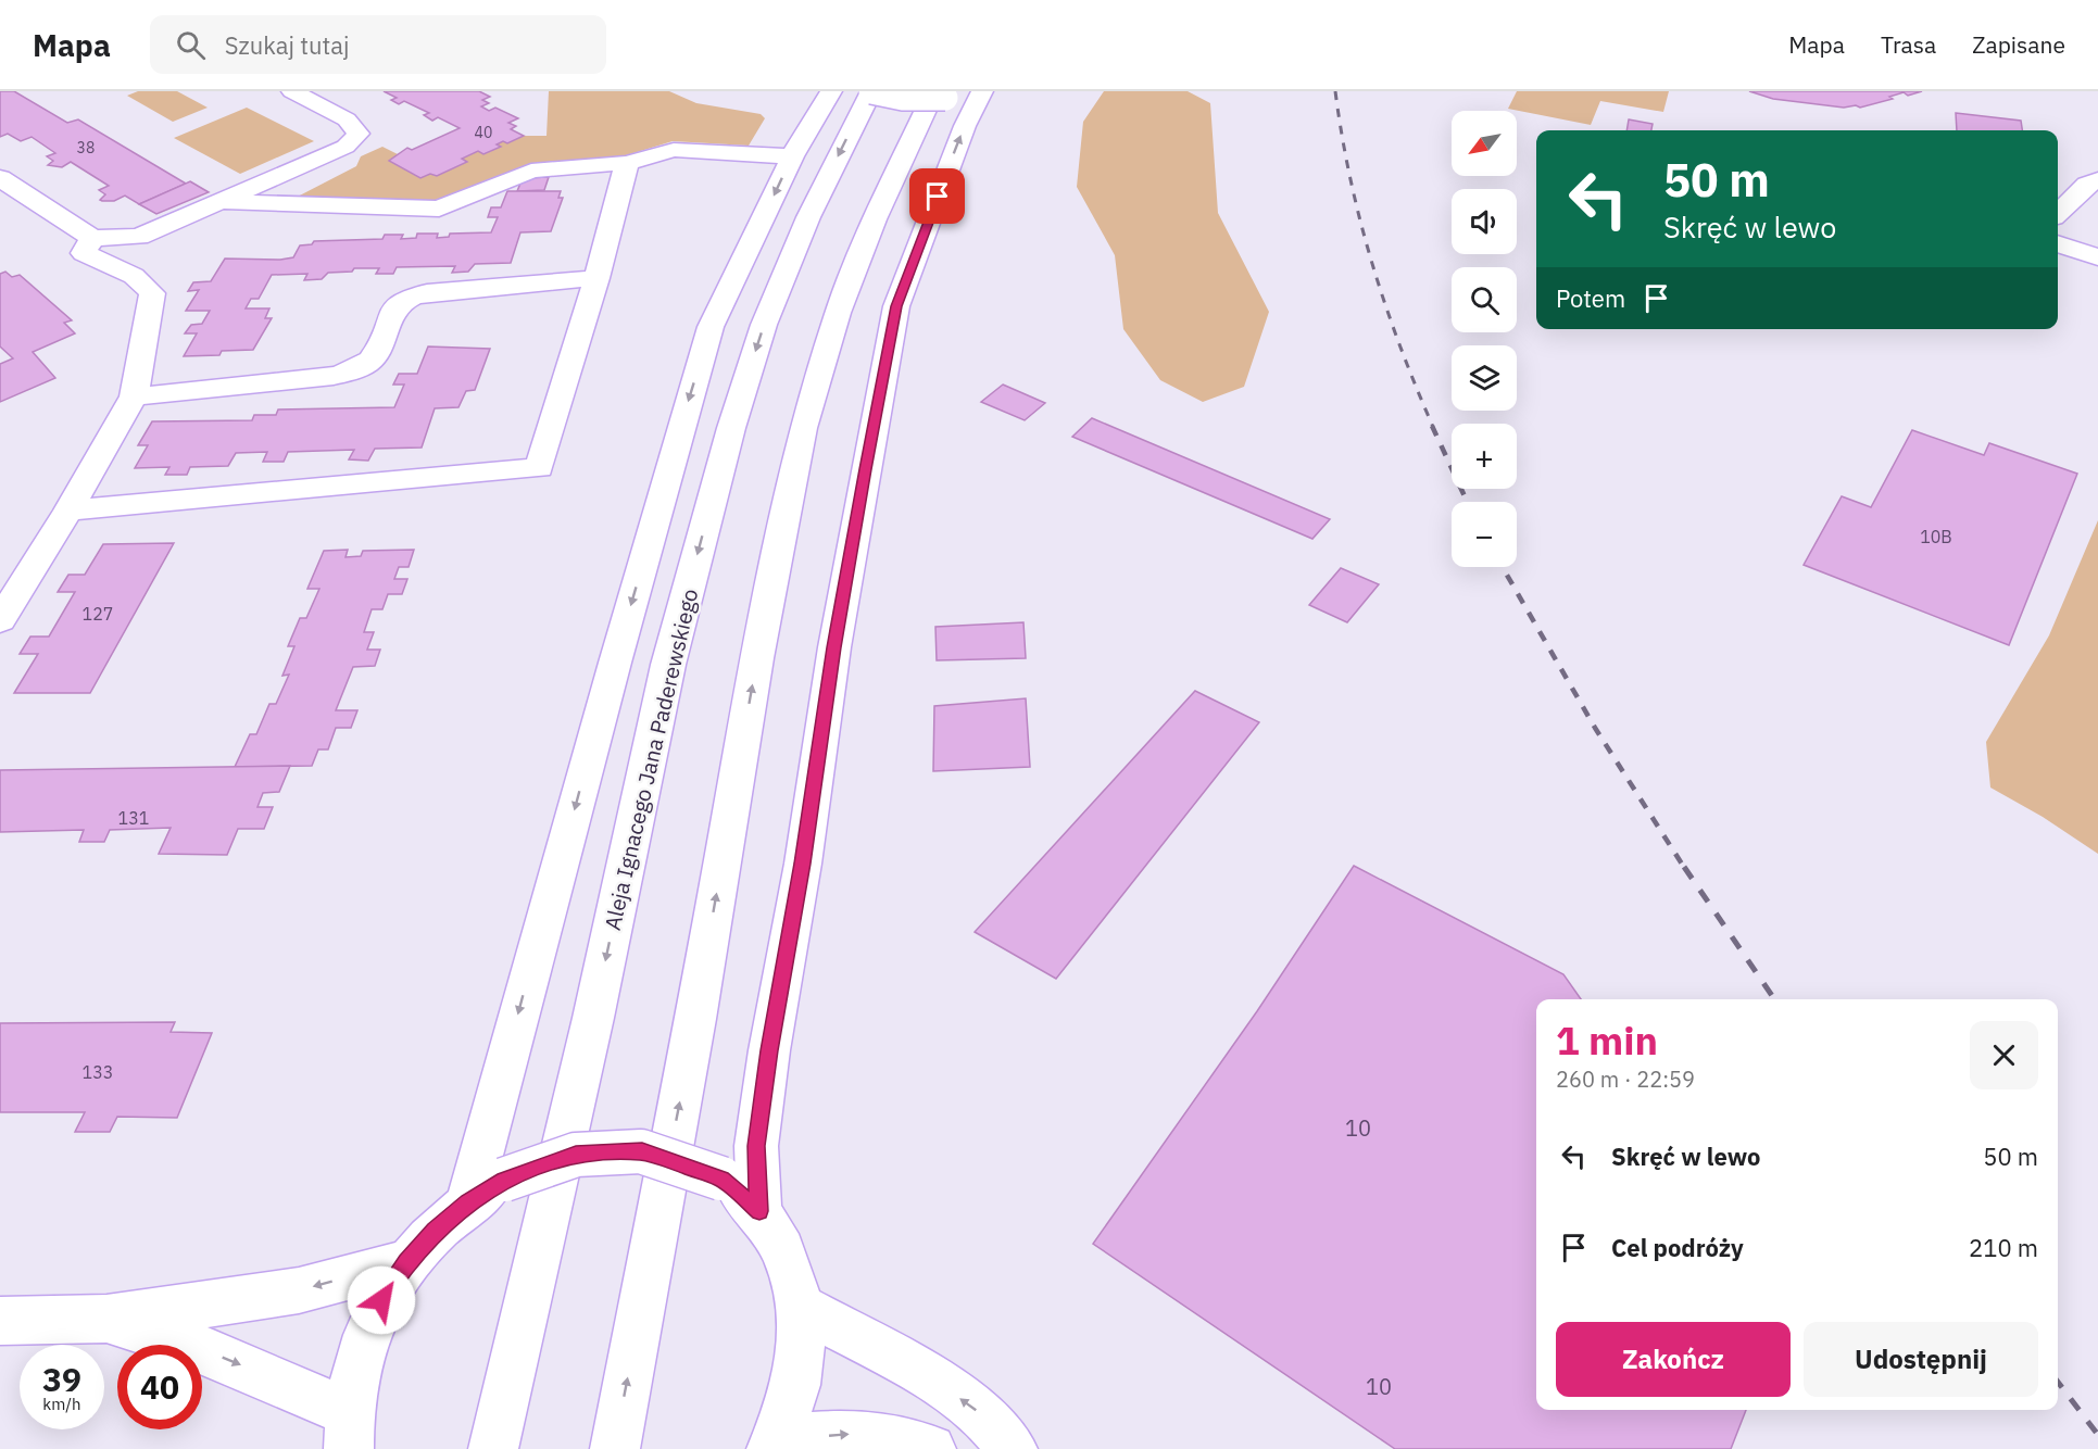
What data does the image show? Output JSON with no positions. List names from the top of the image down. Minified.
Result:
{"streets":{"street":["Aleja Ignacego Jana Paderewskiego"]},"house_numbers":["40","38","10B","127","131","133","10","10"],"north":"bottom left","page":{"header":"Mapa","search":"Szukaj tutaj","nav":["Mapa","Trasa","Zapisane"],"map_buttons":["+","−"],"turn":["50 m","Skręć w lewo"],"then":"Potem","heading":["1 min","260 m · 22:59"],"list":[{"name":"Skręć w lewo","value":"50 m"},{"name":"Cel podróży","value":"210 m"}],"buttons":["Zakończ","Udostępnij"],"speed":"39 km/h","limit":"40"}}
